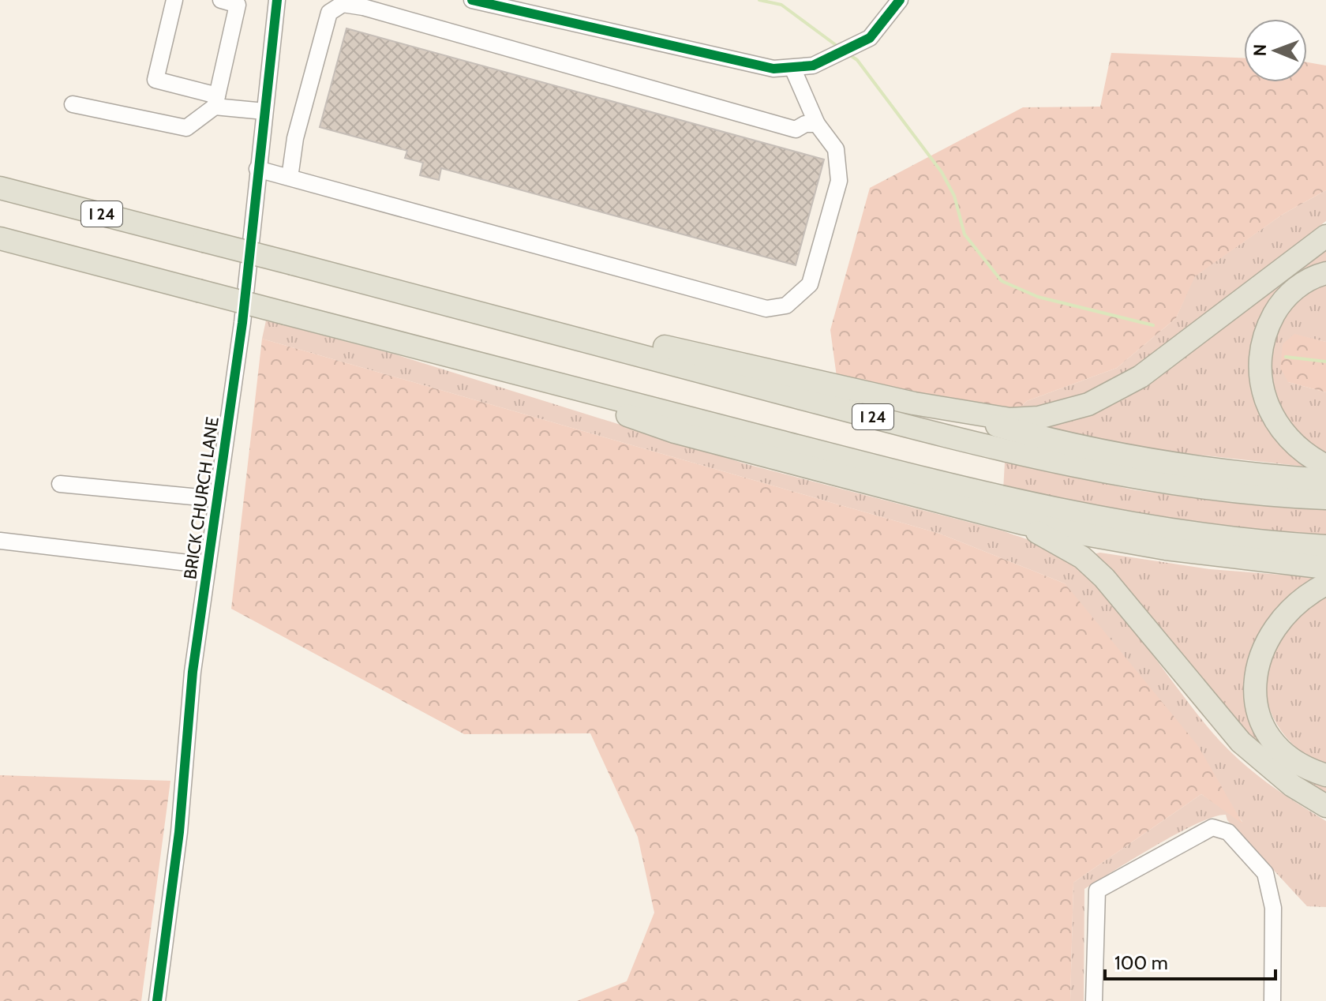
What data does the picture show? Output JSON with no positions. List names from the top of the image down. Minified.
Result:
{"streets":{"highway":["I 24"],"street":["BRICK CHURCH LANE"]},"scale_bar":"100 m","north":"left"}
